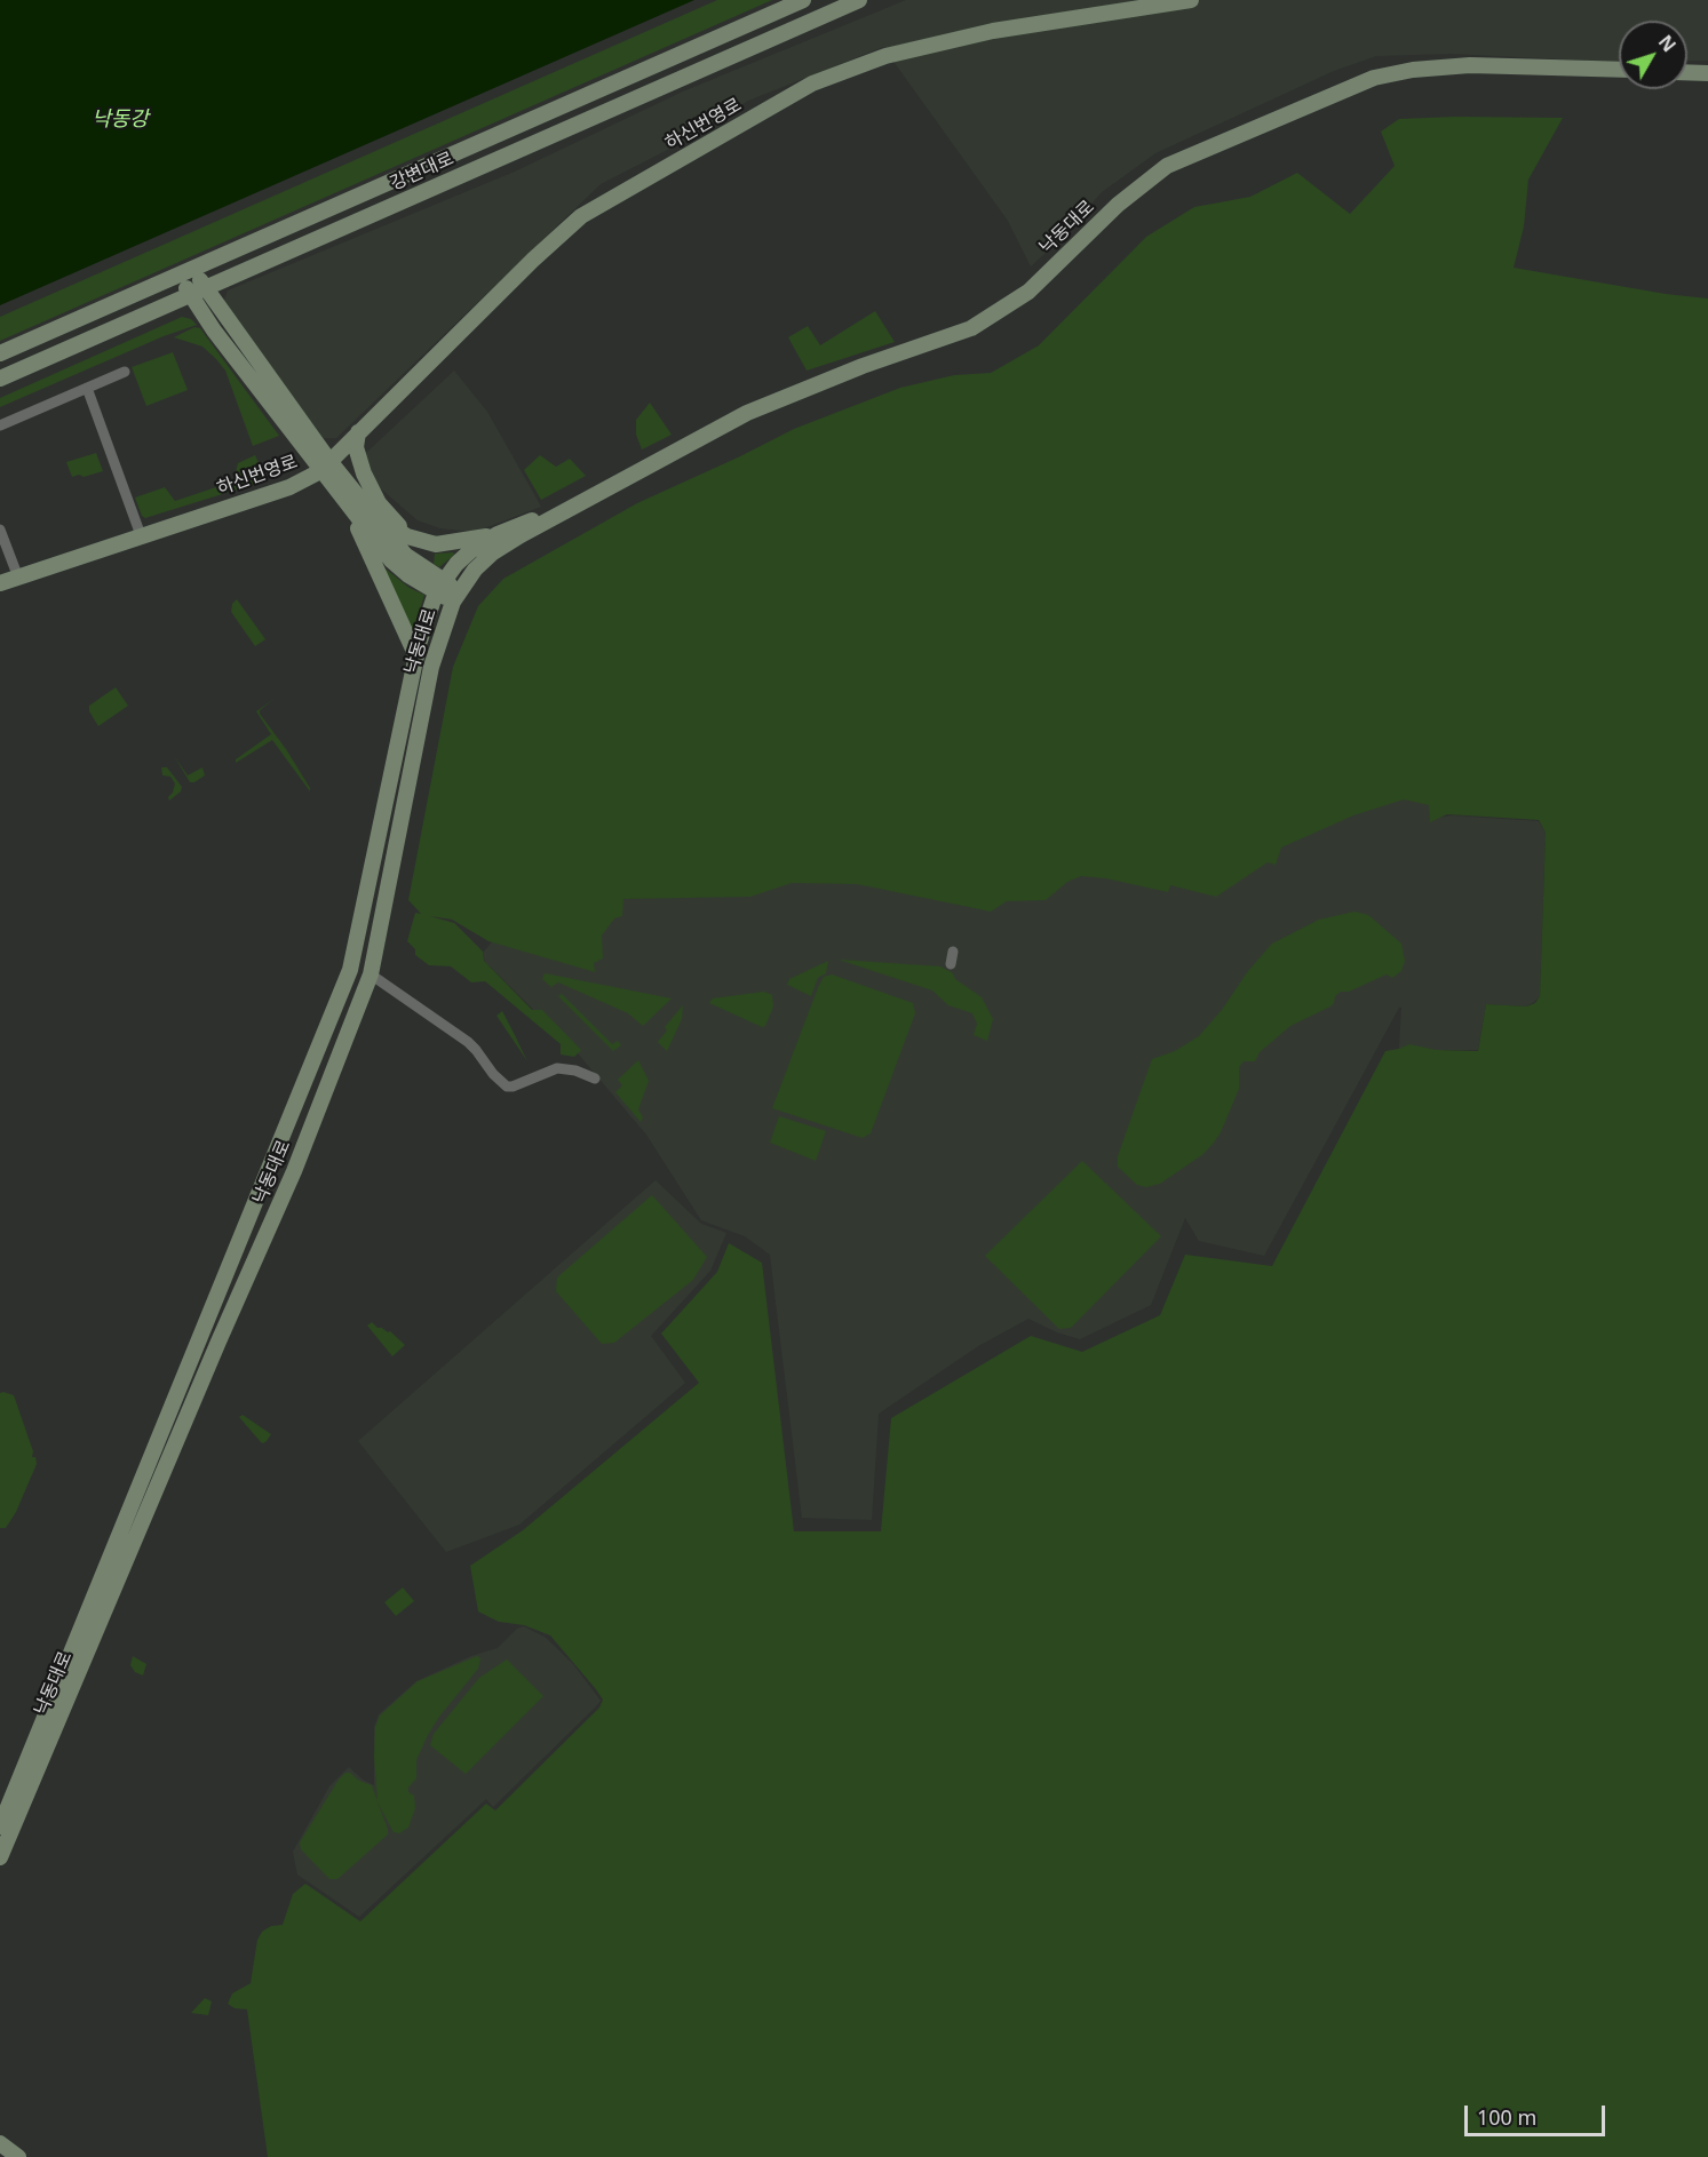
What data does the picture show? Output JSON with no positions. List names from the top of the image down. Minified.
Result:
{"streets":{"street":["하신번영로","강변대로","낙동대로"]},"crossings":[["하신번영로","강변대로"]],"water":["낙동강"],"scale_bar":"100 m","north":"top right"}
